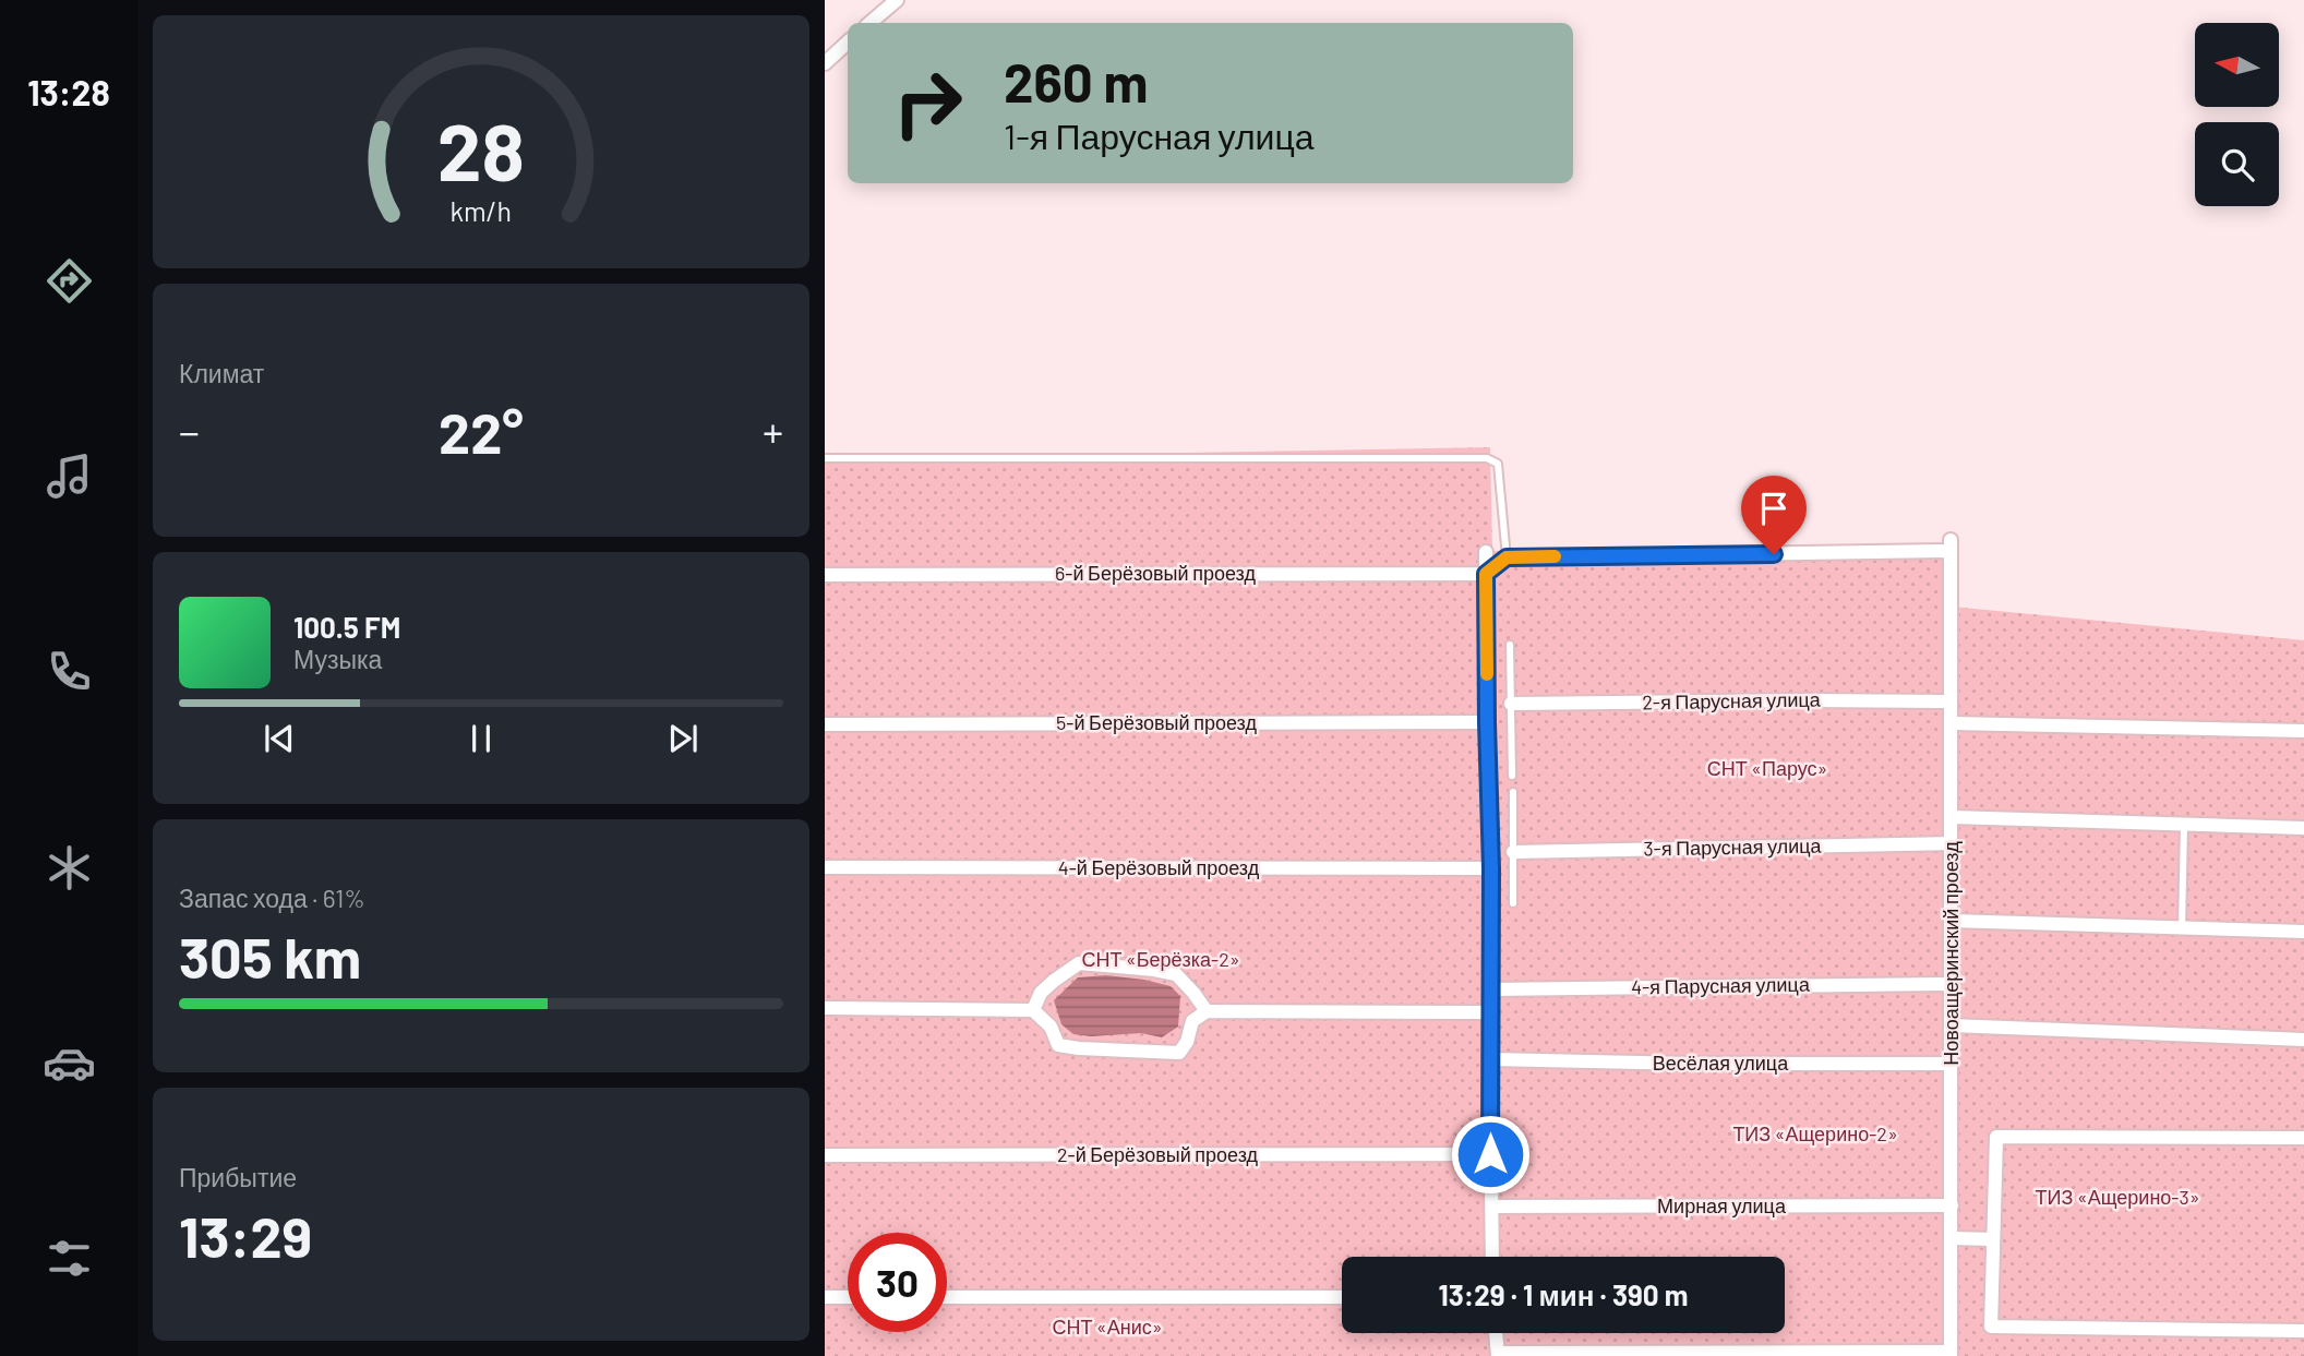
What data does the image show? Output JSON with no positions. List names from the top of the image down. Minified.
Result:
{"streets":{"street":["6-й Берёзовый проезд","2-я Парусная улица","5-й Берёзовый проезд","3-я Парусная улица","4-й Берёзовый проезд","Новоащеринский проезд","4-я Парусная улица","Весёлая улица","2-й Берёзовый проезд","Мирная улица"]},"crossings":[["2-я Парусная улица","Новоащеринский проезд"],["3-я Парусная улица","Новоащеринский проезд"],["Новоащеринский проезд","4-я Парусная улица"],["Новоащеринский проезд","Весёлая улица"],["Новоащеринский проезд","Мирная улица"]],"parks":["СНТ «Парус»","СНТ «Берёзка-2»","ТИЗ «Ащерино-2»","ТИЗ «Ащерино-3»","СНТ «Анис»"],"north":"left","page":{"tabs":"13:28","turn":["260 m","1-я Парусная улица"],"tile":["Климат",["Запас хода · 61%","305 km"],["Прибытие","13:29"]],"heat":["−","22°","+"],"song":["100.5 FM","Музыка"],"limit":"30","trip":"13:29 · 1 мин · 390 m","gauge":["28","km/h"]}}
